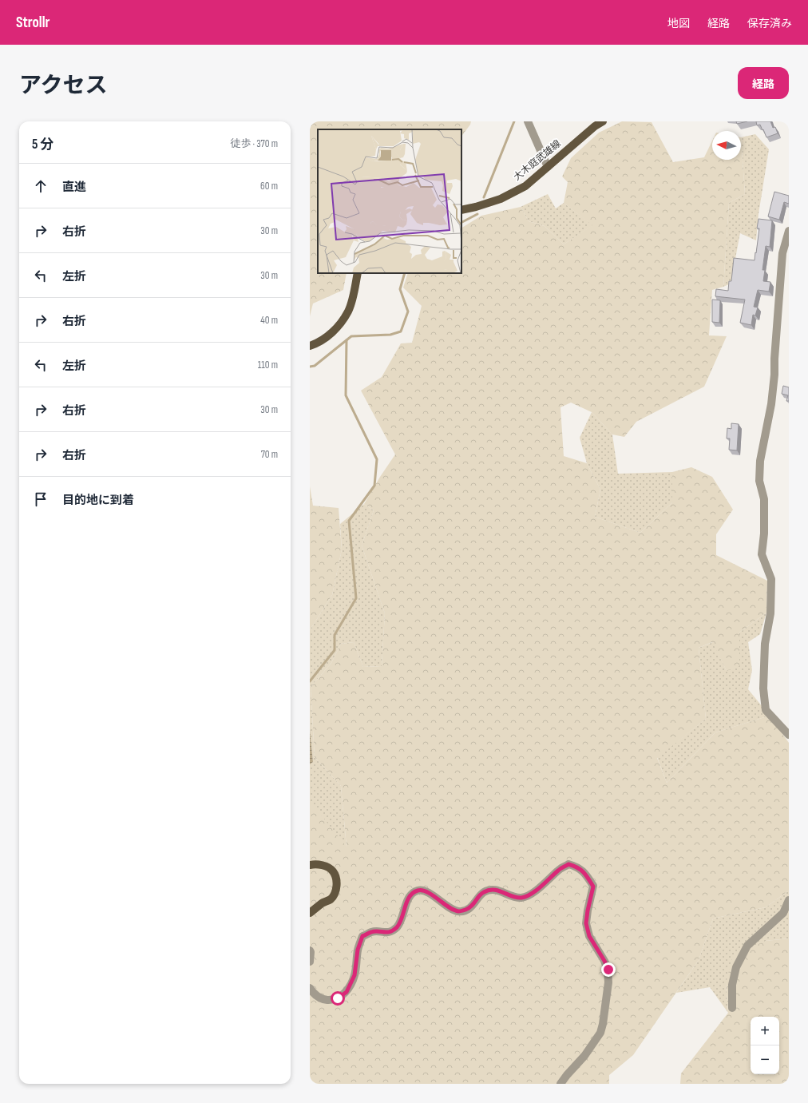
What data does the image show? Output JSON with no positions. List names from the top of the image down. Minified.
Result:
{"streets":{"main road":["大木庭武雄線"]},"north":"left","page":{"header":"Strollr","nav":["地図","経路","保存済み"],"title":"アクセス","buttons":"経路","heading":["5 分","徒歩 · 370 m"],"list":[["直進","60 m"],["右折","30 m"],["左折","30 m"],["右折","40 m"],["左折","110 m"],["右折","30 m"],["右折","70 m"],"目的地に到着"],"map_buttons":["+","−"]}}
